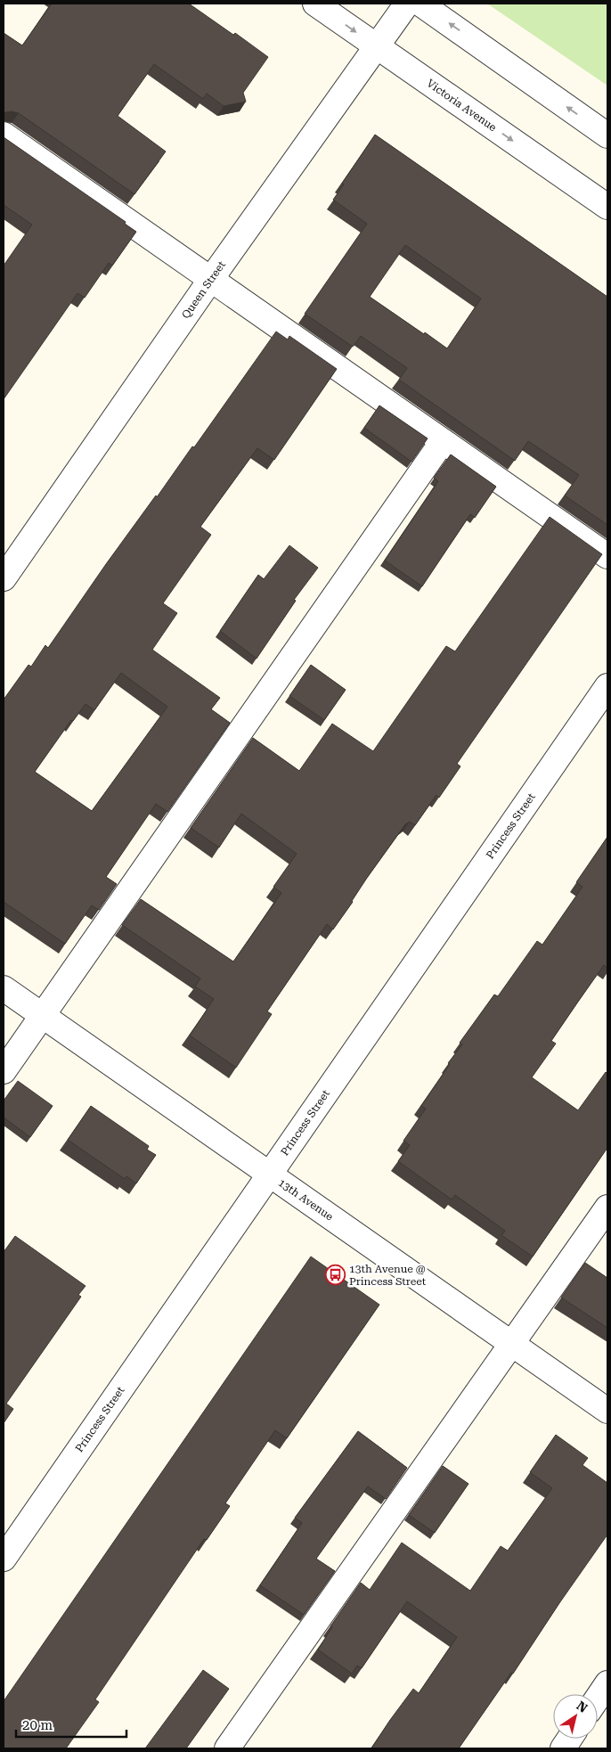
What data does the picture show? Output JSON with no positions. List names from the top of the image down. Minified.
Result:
{"streets":{"street":["Victoria Avenue","Queen Street","Princess Street","13th Avenue"]},"crossings":[["Victoria Avenue","Queen Street"],["Princess Street","13th Avenue"]],"places":{"bus stop":["13th Avenue @ Princess Street"]},"scale_bar":"20 m","north":"top right"}
